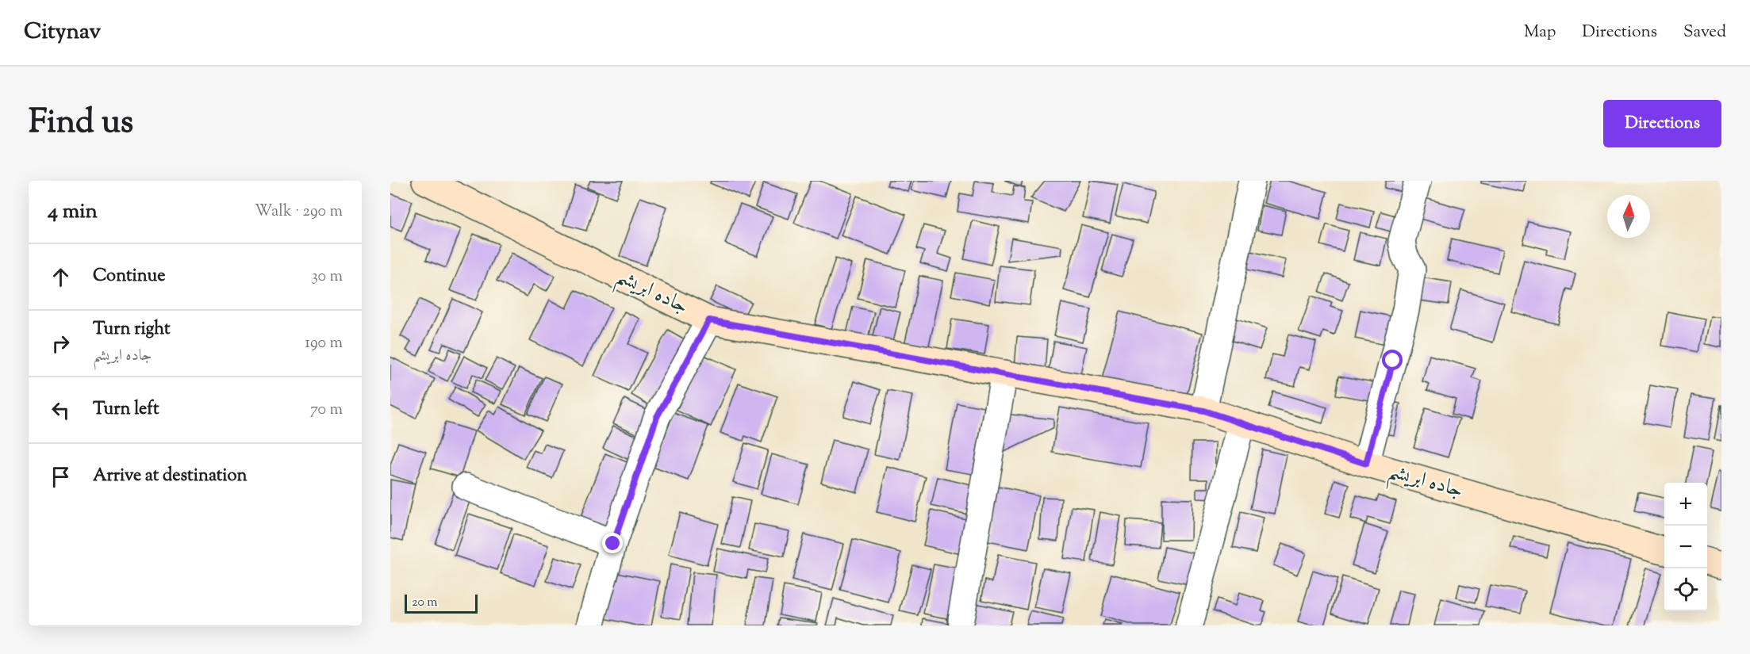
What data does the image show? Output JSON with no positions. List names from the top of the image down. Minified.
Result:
{"streets":{"main road":["جاده ابریشم"]},"scale_bar":"20 m","north":"top","page":{"header":"Citynav","nav":["Map","Directions","Saved"],"title":"Find us","buttons":"Directions","heading":["4 min","Walk · 290 m"],"list":[["Continue","30 m"],["Turn right","جاده ابریشم","190 m"],["Turn left","70 m"],"Arrive at destination"],"map_buttons":["+","−"],"scale":"20 m"}}
